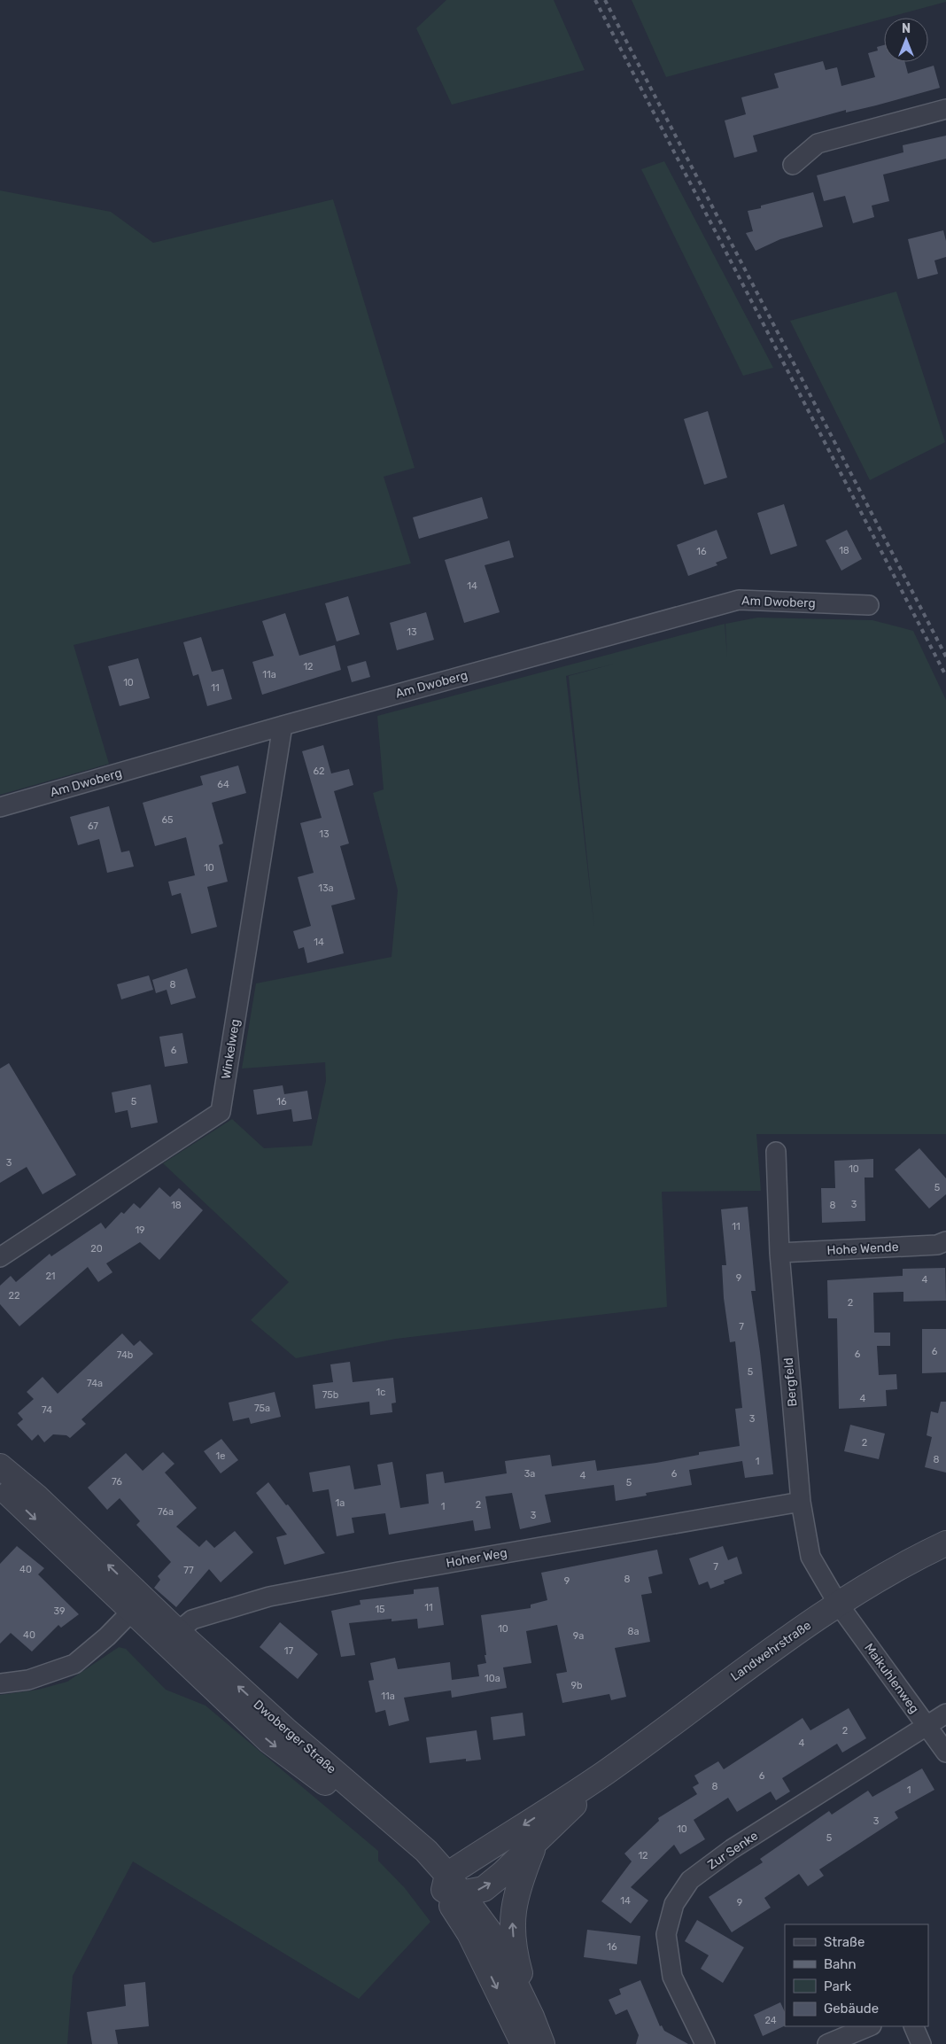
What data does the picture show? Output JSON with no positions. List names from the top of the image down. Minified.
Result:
{"streets":{"street":["Am Dwoberg","Winkelweg","Hohe Wende","Bergfeld","Hoher Weg","Landwehrstraße","Maikuhlenweg","Dwoberger Straße","Zur Senke"]},"crossings":[["Am Dwoberg","Winkelweg"],["Hohe Wende","Bergfeld"],["Bergfeld","Hoher Weg"],["Bergfeld","Landwehrstraße"],["Bergfeld","Maikuhlenweg"],["Hoher Weg","Dwoberger Straße"],["Landwehrstraße","Maikuhlenweg"],["Landwehrstraße","Dwoberger Straße"],["Maikuhlenweg","Zur Senke"]],"house_numbers":["18","16","14","13","12","11a","10","11","62","64","65","67","13","10","13a","14","8","6","5","16","3","10","5","3","18","8","11","19","20","21","9","4","22","2","7","6","6","74b","5","74a","1c","75b","4","75a","74","3","2","1e","8","1","3a","6","4","76","5","1a","2","1","76a","3","7","40","77","8","9","11","15","39","10","8a","40","9a","17","10a","9b","11a","2","4","6","8","1","3","10","5","12","14","9","16","24"],"legend":["Straße","Bahn","Park","Gebäude"],"north":"top"}
